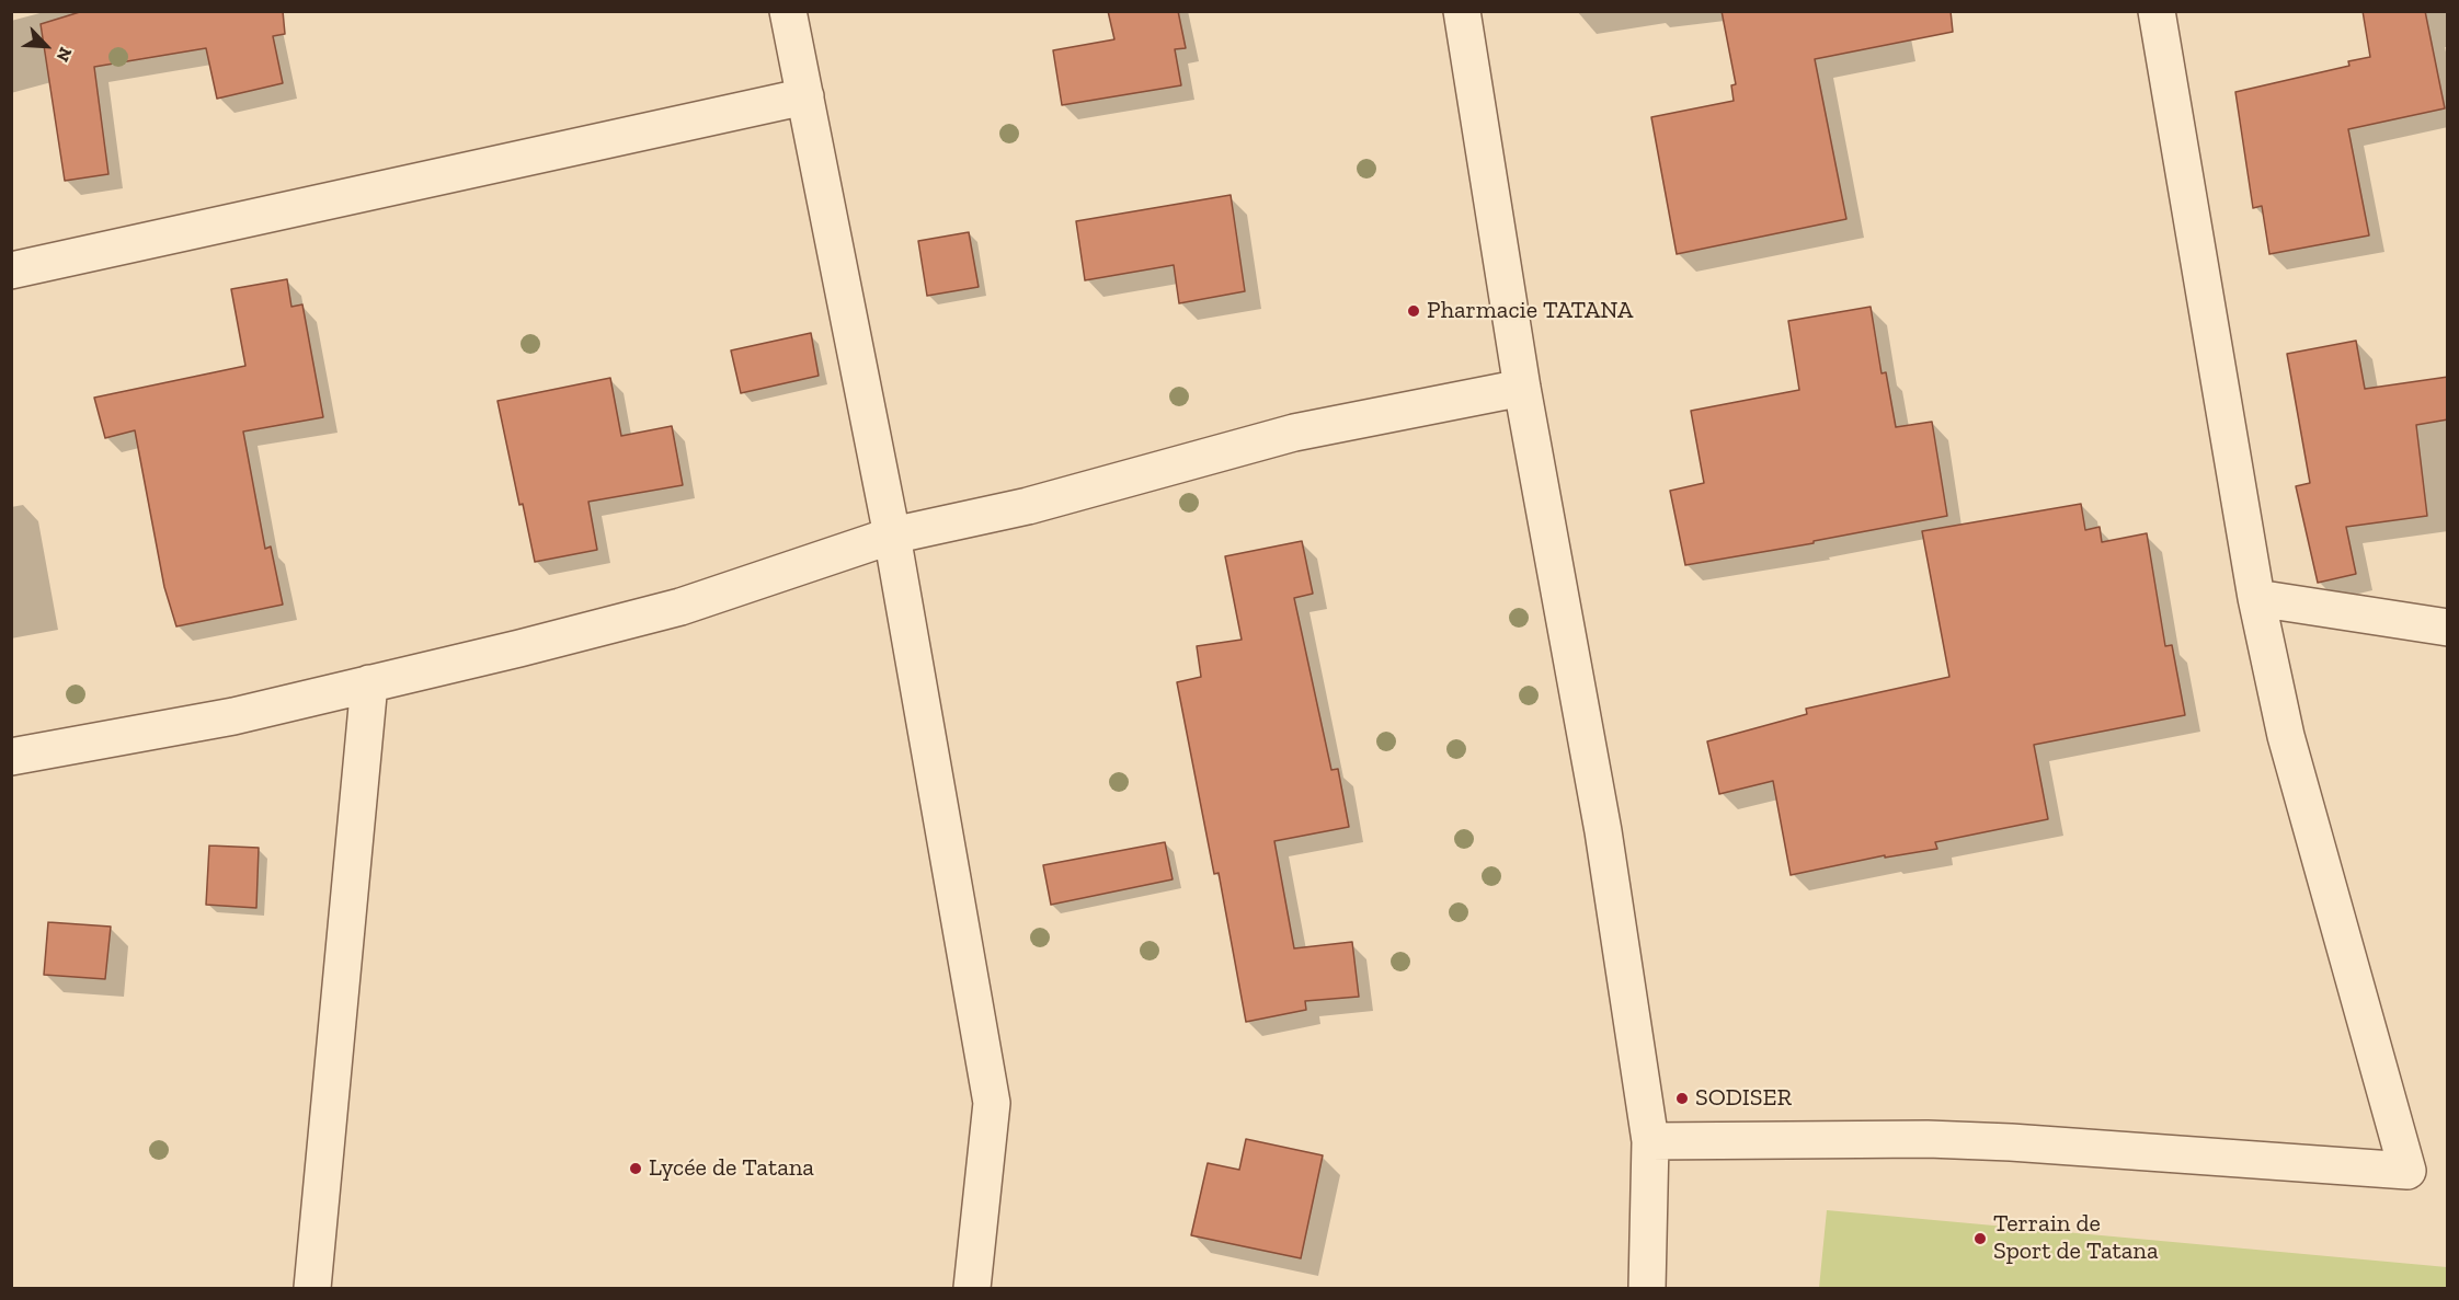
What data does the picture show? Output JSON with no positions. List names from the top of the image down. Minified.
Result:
{"places":["Pharmacie TATANA","SODISER","Lycée de Tatana","Terrain de Sport de Tatana"],"north":"bottom right"}
